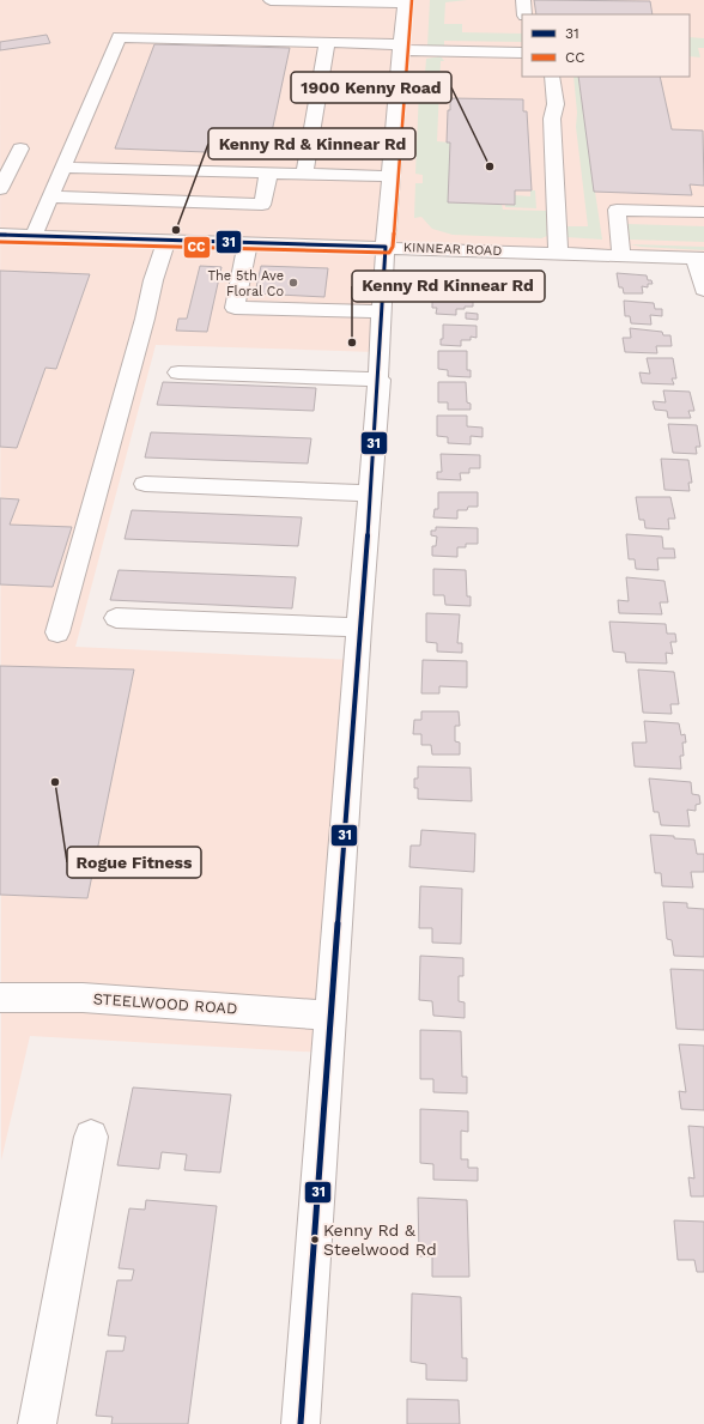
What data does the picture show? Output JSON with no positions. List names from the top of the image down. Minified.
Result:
{"streets":{"street":["KINNEAR ROAD","STEELWOOD ROAD"]},"places":["1900 Kenny Road","Kenny Rd & Kinnear Rd","The 5th Ave Floral Co","Kenny Rd Kinnear Rd","Rogue Fitness","Kenny Rd & Steelwood Rd"],"lines":["transit line CC","transit line 31"],"legend":["31","CC"]}
